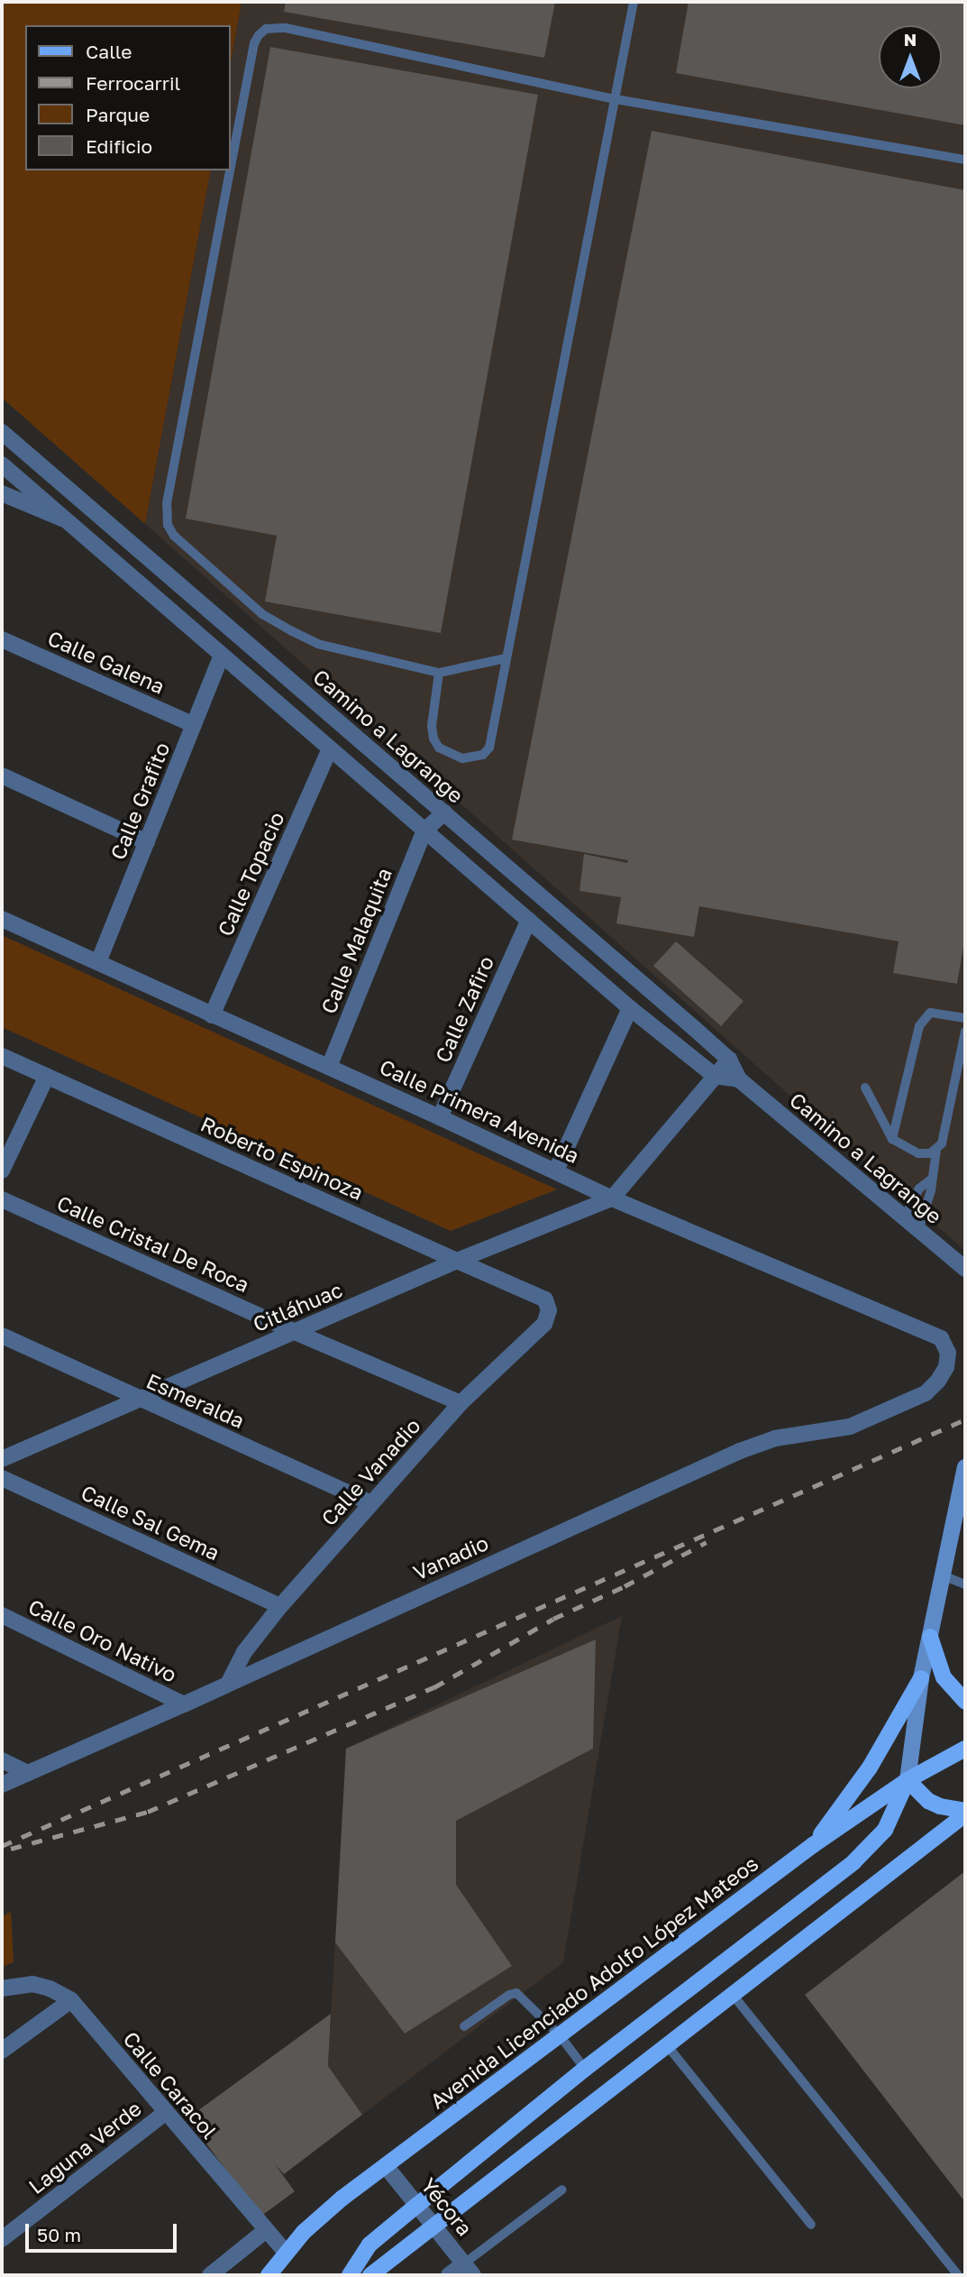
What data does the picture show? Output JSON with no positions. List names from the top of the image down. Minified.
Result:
{"streets":{"main road":["Avenida Licenciado Adolfo López Mateos"],"street":["Calle Galena","Camino a Lagrange","Calle Grafito","Calle Topacio","Calle Malaquita","Calle Zafiro","Calle Primera Avenida","Roberto Espinoza","Calle Cristal De Roca","Citláhuac","Esmeralda","Calle Vanadio","Calle Sal Gema","Vanadio","Calle Oro Nativo","Calle Caracol","Laguna Verde","Yécora"]},"crossings":[["Calle Galena","Calle Grafito"],["Calle Grafito","Calle Primera Avenida"],["Calle Topacio","Calle Primera Avenida"],["Calle Malaquita","Calle Primera Avenida"],["Calle Zafiro","Calle Primera Avenida"],["Calle Primera Avenida","Citláhuac"],["Calle Primera Avenida","Vanadio"],["Roberto Espinoza","Citláhuac"],["Roberto Espinoza","Calle Vanadio"],["Calle Cristal De Roca","Citláhuac"],["Calle Cristal De Roca","Calle Vanadio"],["Citláhuac","Esmeralda"],["Esmeralda","Calle Vanadio"],["Calle Vanadio","Calle Sal Gema"],["Calle Vanadio","Vanadio"],["Vanadio","Calle Oro Nativo"],["Avenida Licenciado Adolfo López Mateos","Calle Caracol"],["Avenida Licenciado Adolfo López Mateos","Yécora"],["Calle Caracol","Laguna Verde"]],"legend":["Calle","Ferrocarril","Parque","Edificio"],"scale_bar":"50 m","north":"top"}
